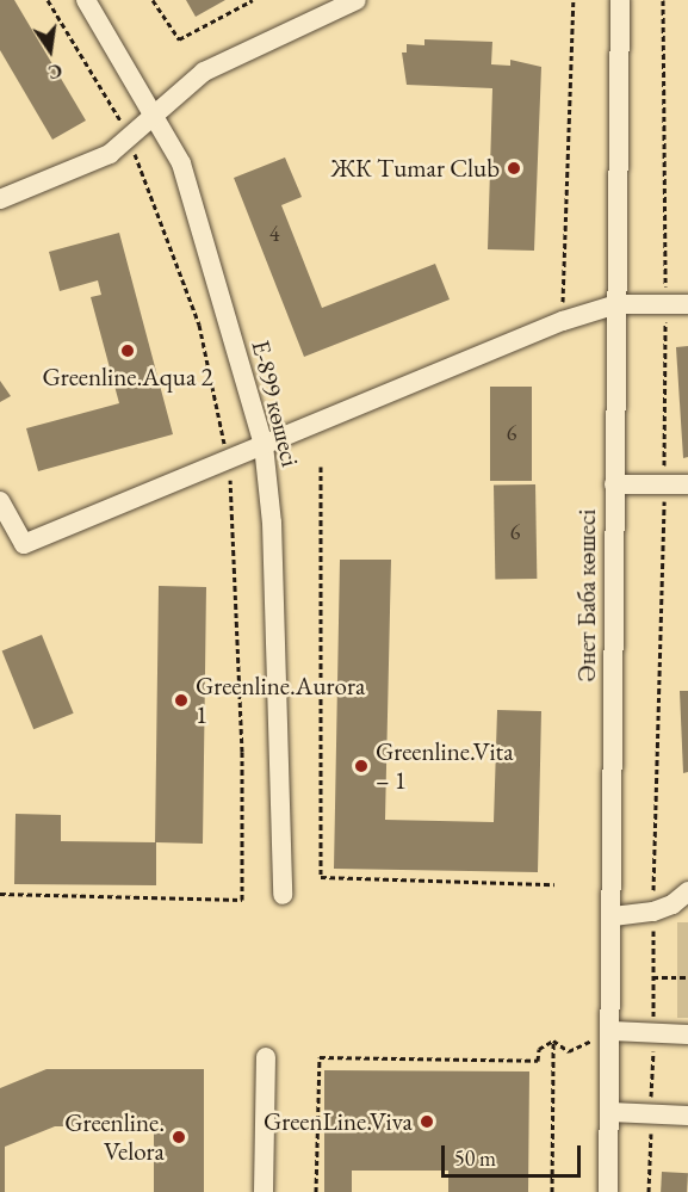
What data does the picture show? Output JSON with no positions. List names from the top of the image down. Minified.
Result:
{"streets":{"street":["Е-899 көшесі","Әнет Баба көшесі"]},"places":["ЖК Tumar Club","Greenline.Aqua 2","Greenline.Aurora 1","Greenline.Vita – 1","GreenLine.Viva","Greenline. Velora"],"house_numbers":["4","6","6"],"scale_bar":"50 m","north":"bottom"}
